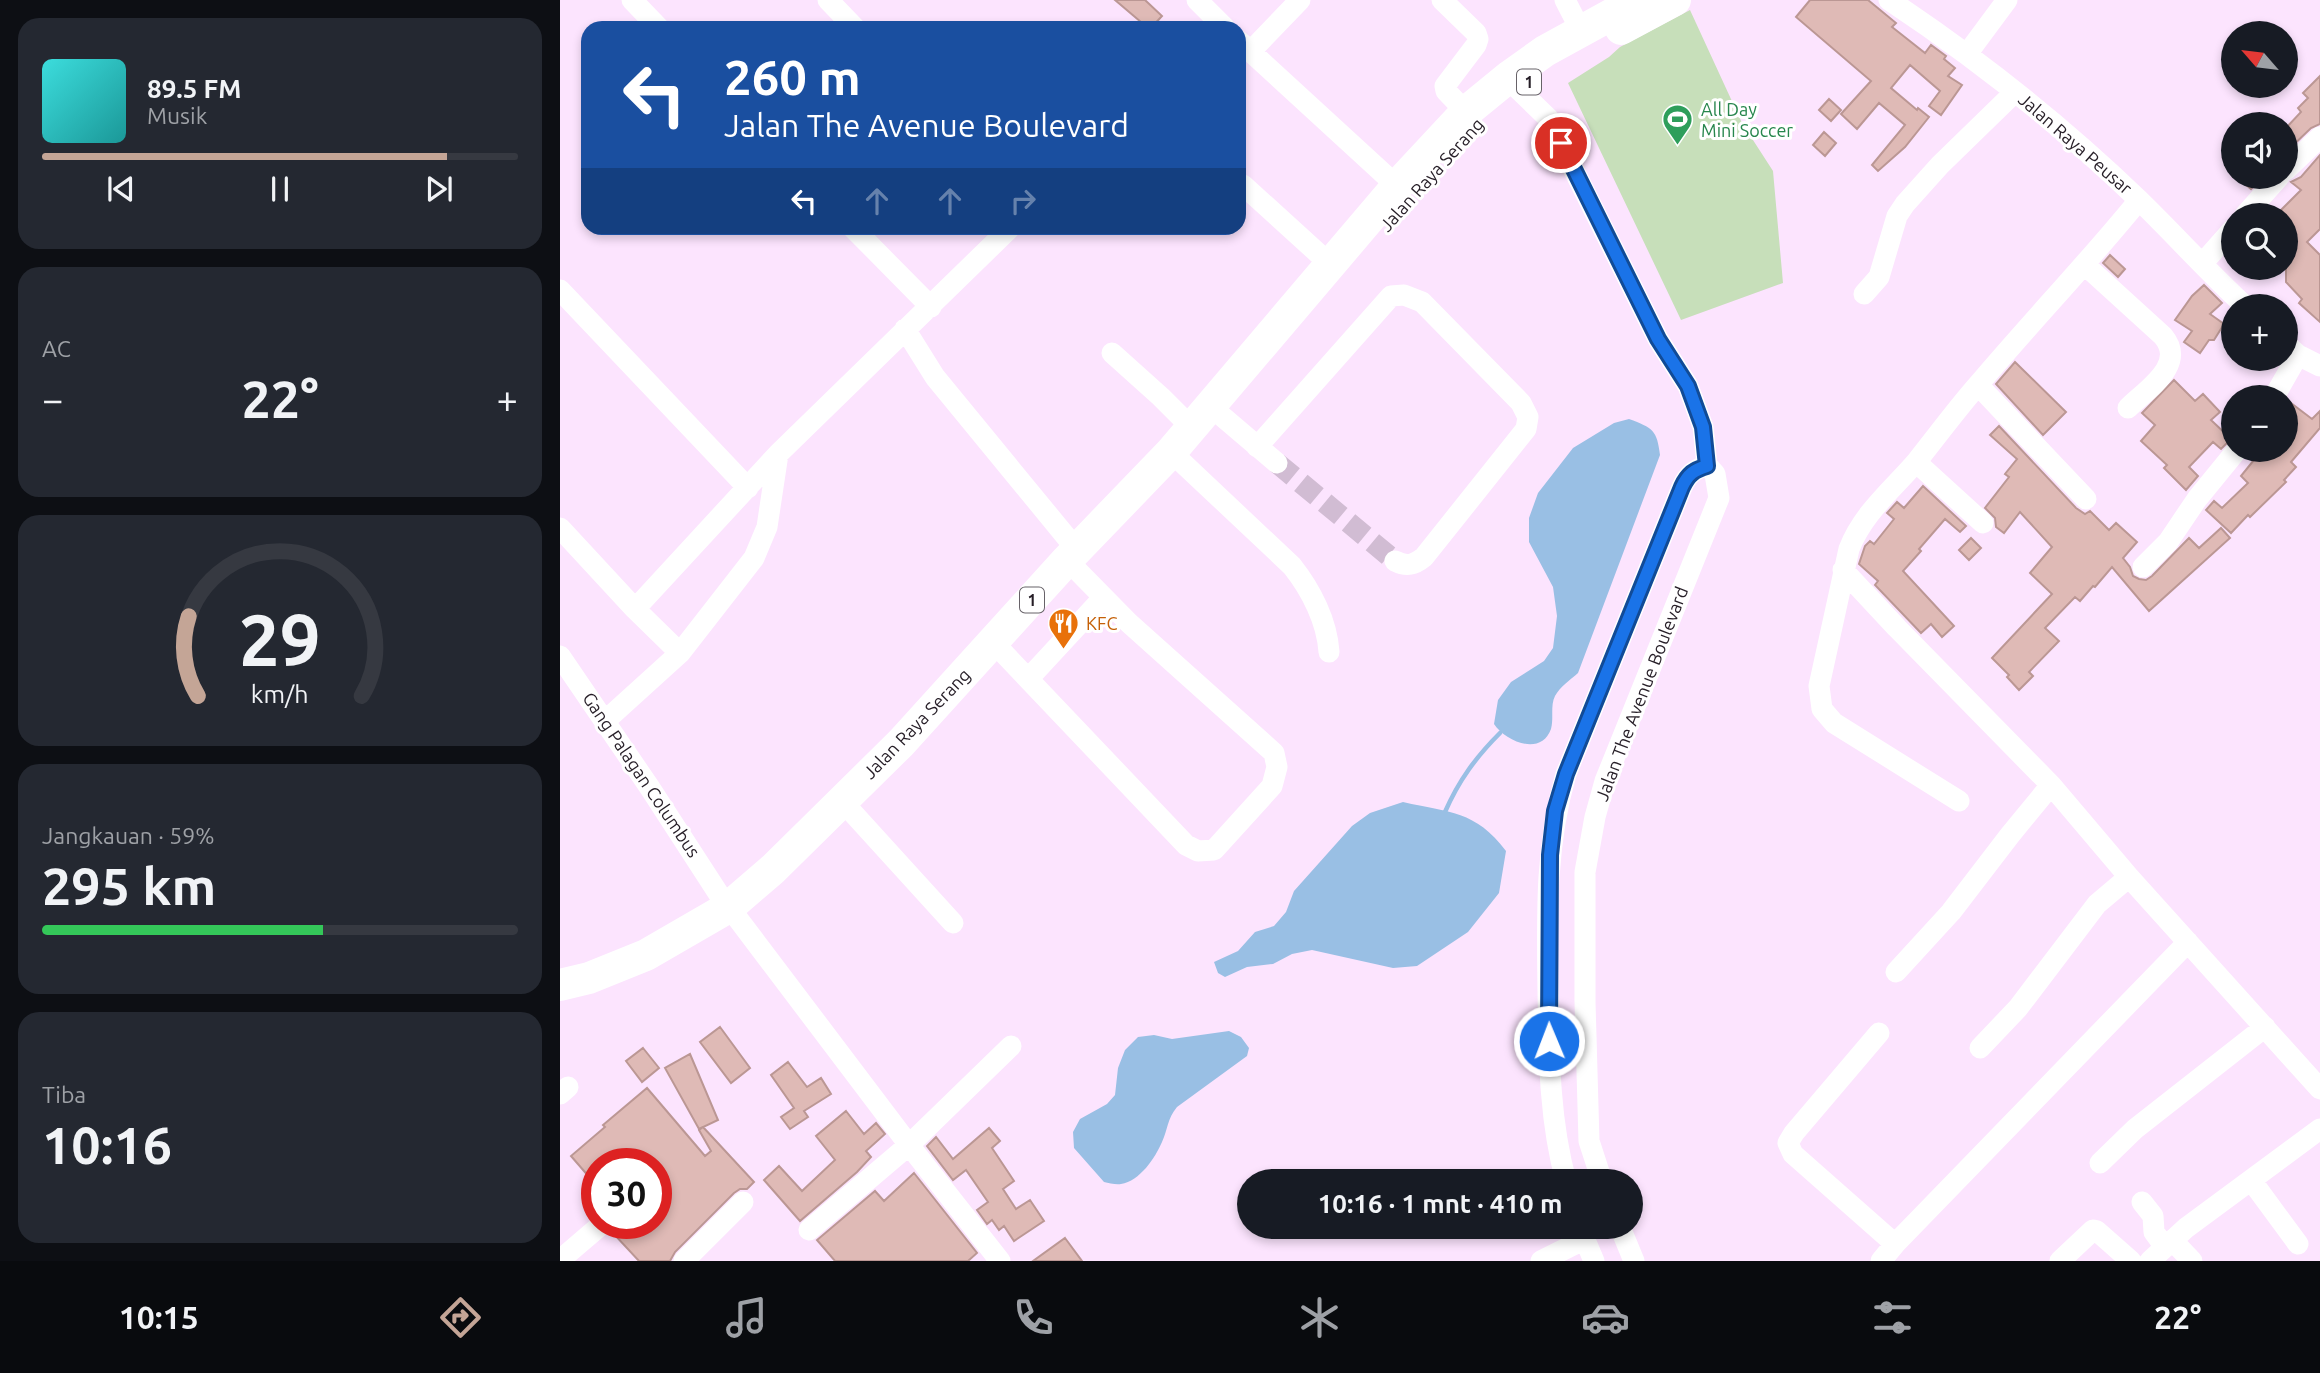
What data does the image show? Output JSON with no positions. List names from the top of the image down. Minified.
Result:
{"streets":{"highway":["1","Jalan Raya Serang"],"street":["Jalan Raya Peusar","Jalan The Avenue Boulevard","Gang Palagan Columbus"]},"crossings":[["Jalan Raya Serang","Jalan The Avenue Boulevard"],["Jalan Raya Serang","Gang Palagan Columbus"]],"places":{"sports":["All Day Mini Soccer"],"restaurant":["KFC"]},"north":"top left","page":{"map_buttons":["+","−"],"turn":["260 m","Jalan The Avenue Boulevard"],"song":["89.5 FM","Musik"],"tile":["AC",["Jangkauan · 59%","295 km"],["Tiba","10:16"]],"heat":["−","22°","+"],"limit":"30","trip":"10:16 · 1 mnt · 410 m","tabs":["10:15","22°"],"gauge":["29","km/h"]}}
